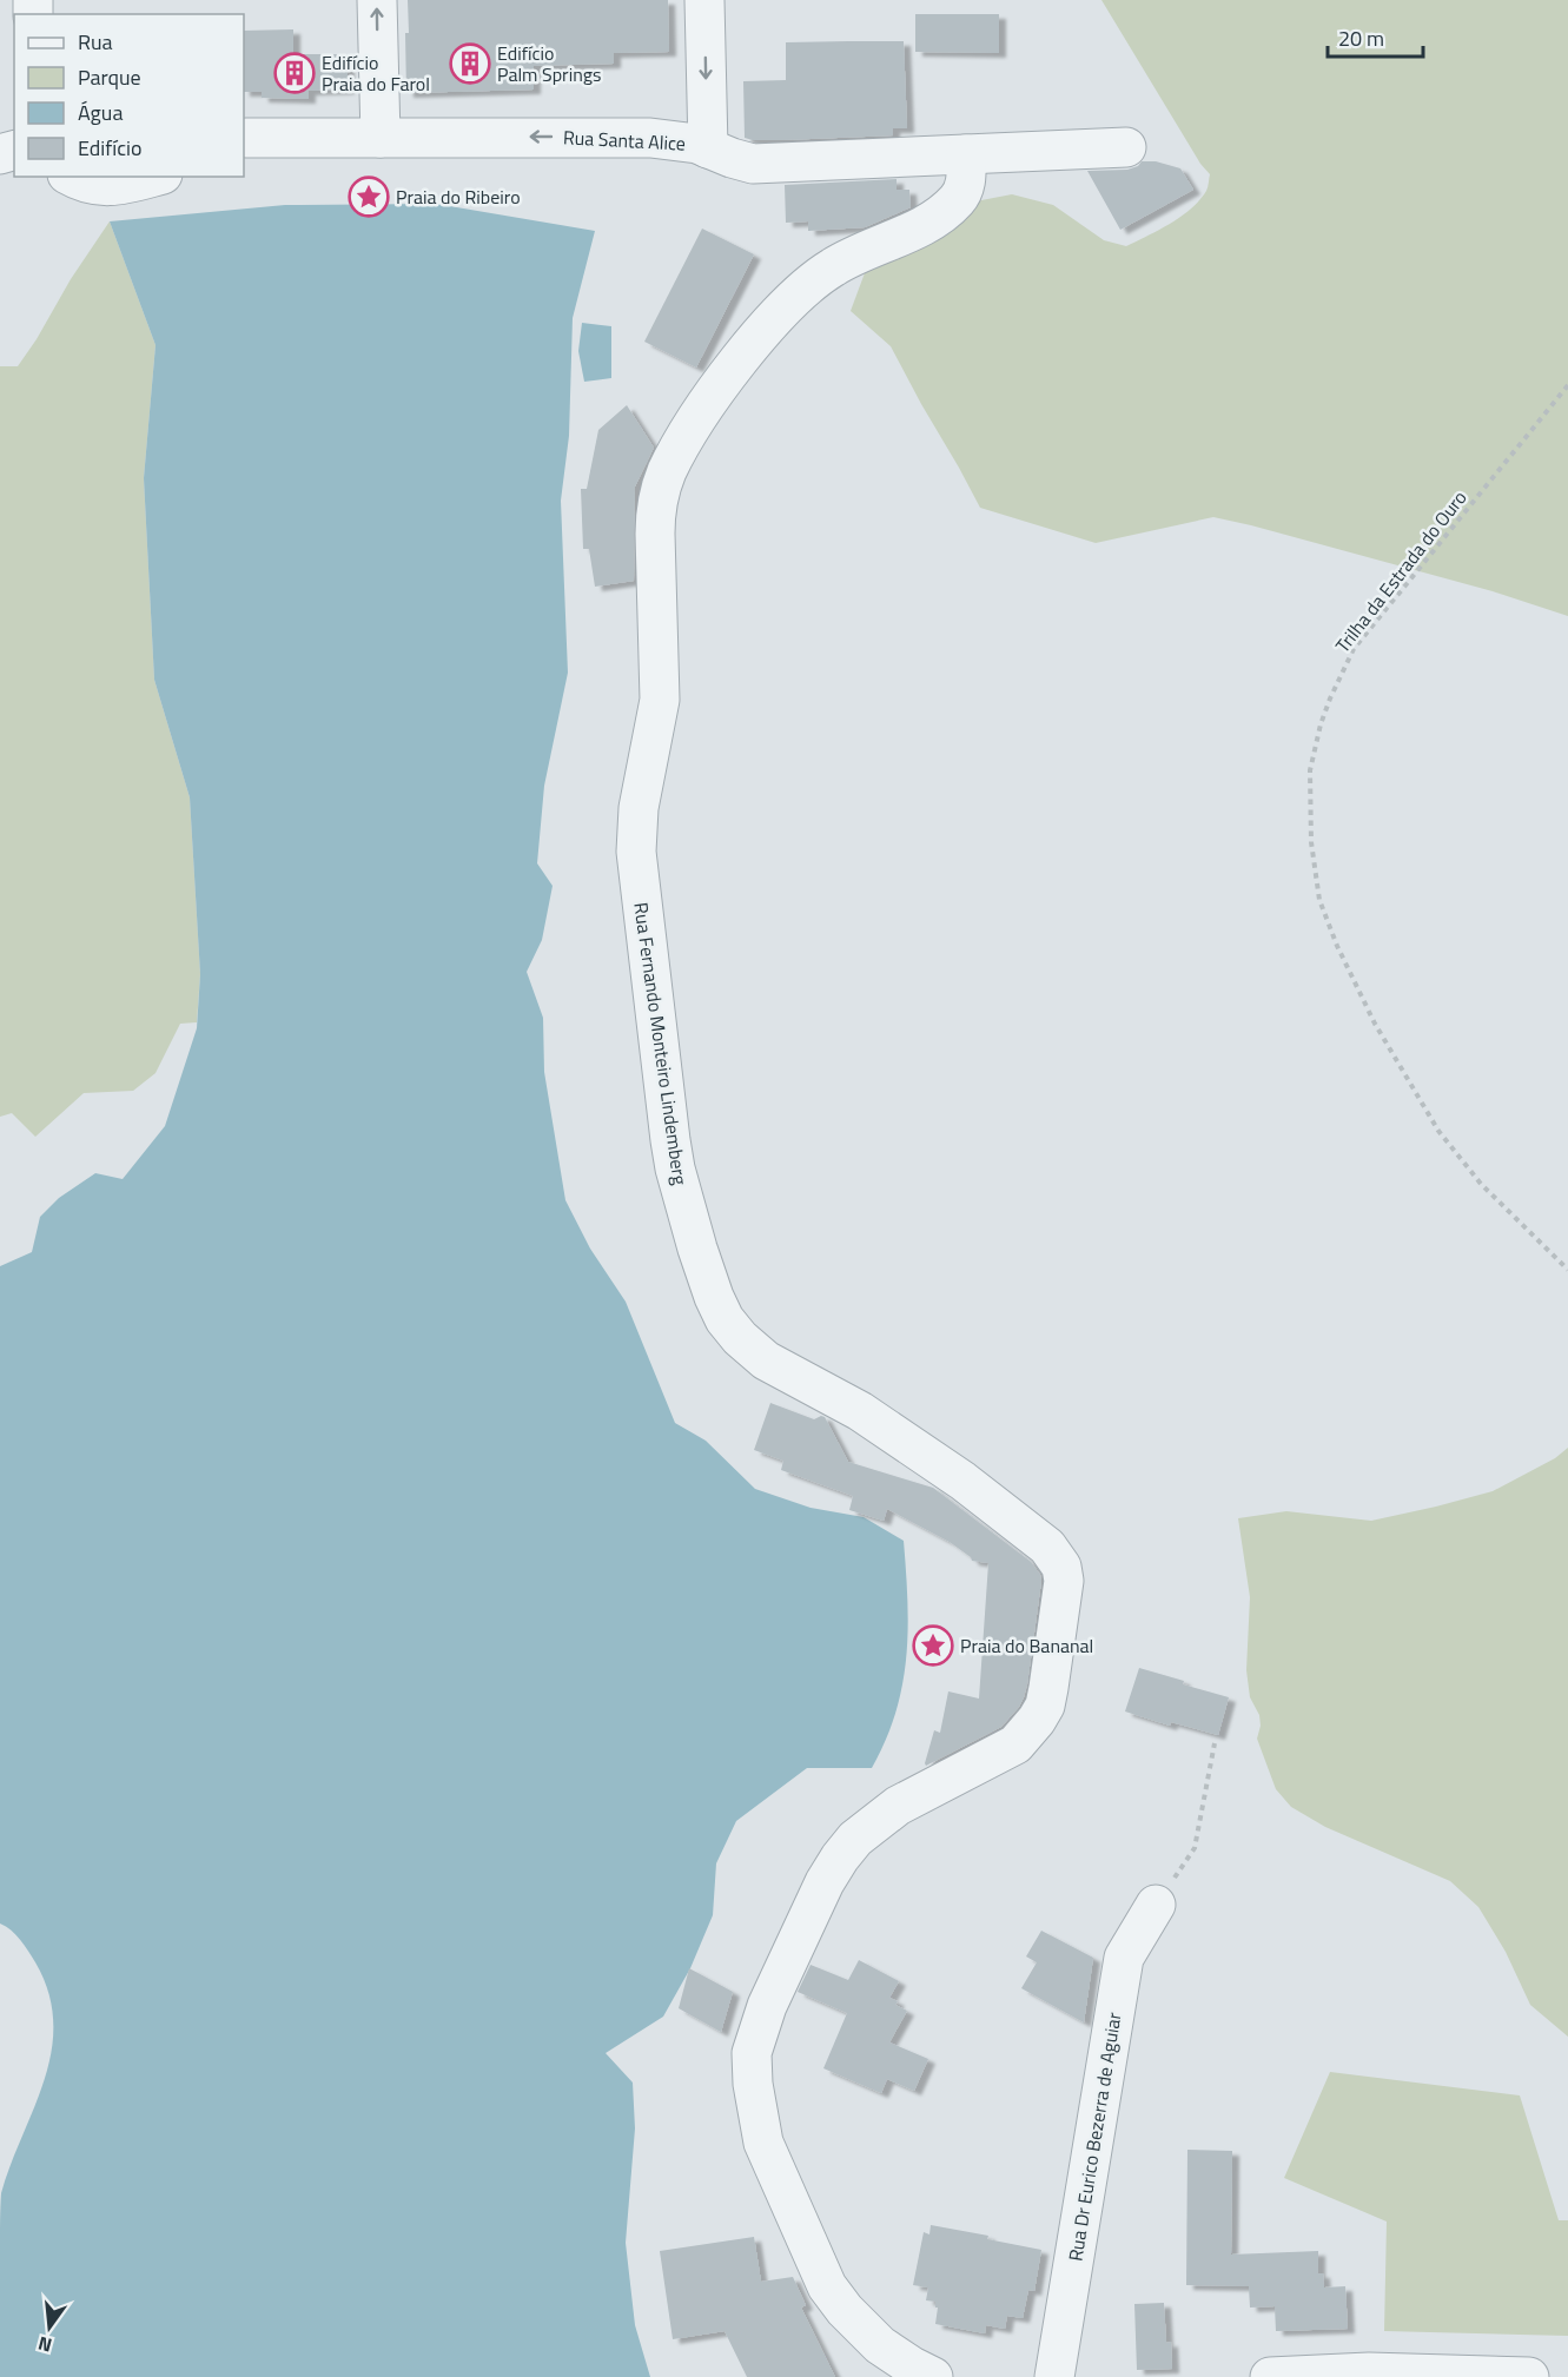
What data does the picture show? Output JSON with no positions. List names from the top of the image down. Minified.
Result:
{"streets":{"street":["Rua Santa Alice","Rua Fernando Monteiro Lindemberg","Rua Dr Eurico Bezerra de Aguiar"],"path":["Trilha da Estrada do Ouro"]},"crossings":[["Rua Santa Alice","Rua Fernando Monteiro Lindemberg"]],"one_way":["Rua Santa Alice"],"places":{"building":["Edifício Palm Springs","Edifício Praia do Farol"],"place":["Praia do Ribeiro","Praia do Bananal"]},"legend":["Rua","Parque","Água","Edifício"],"scale_bar":"20 m","north":"bottom"}
